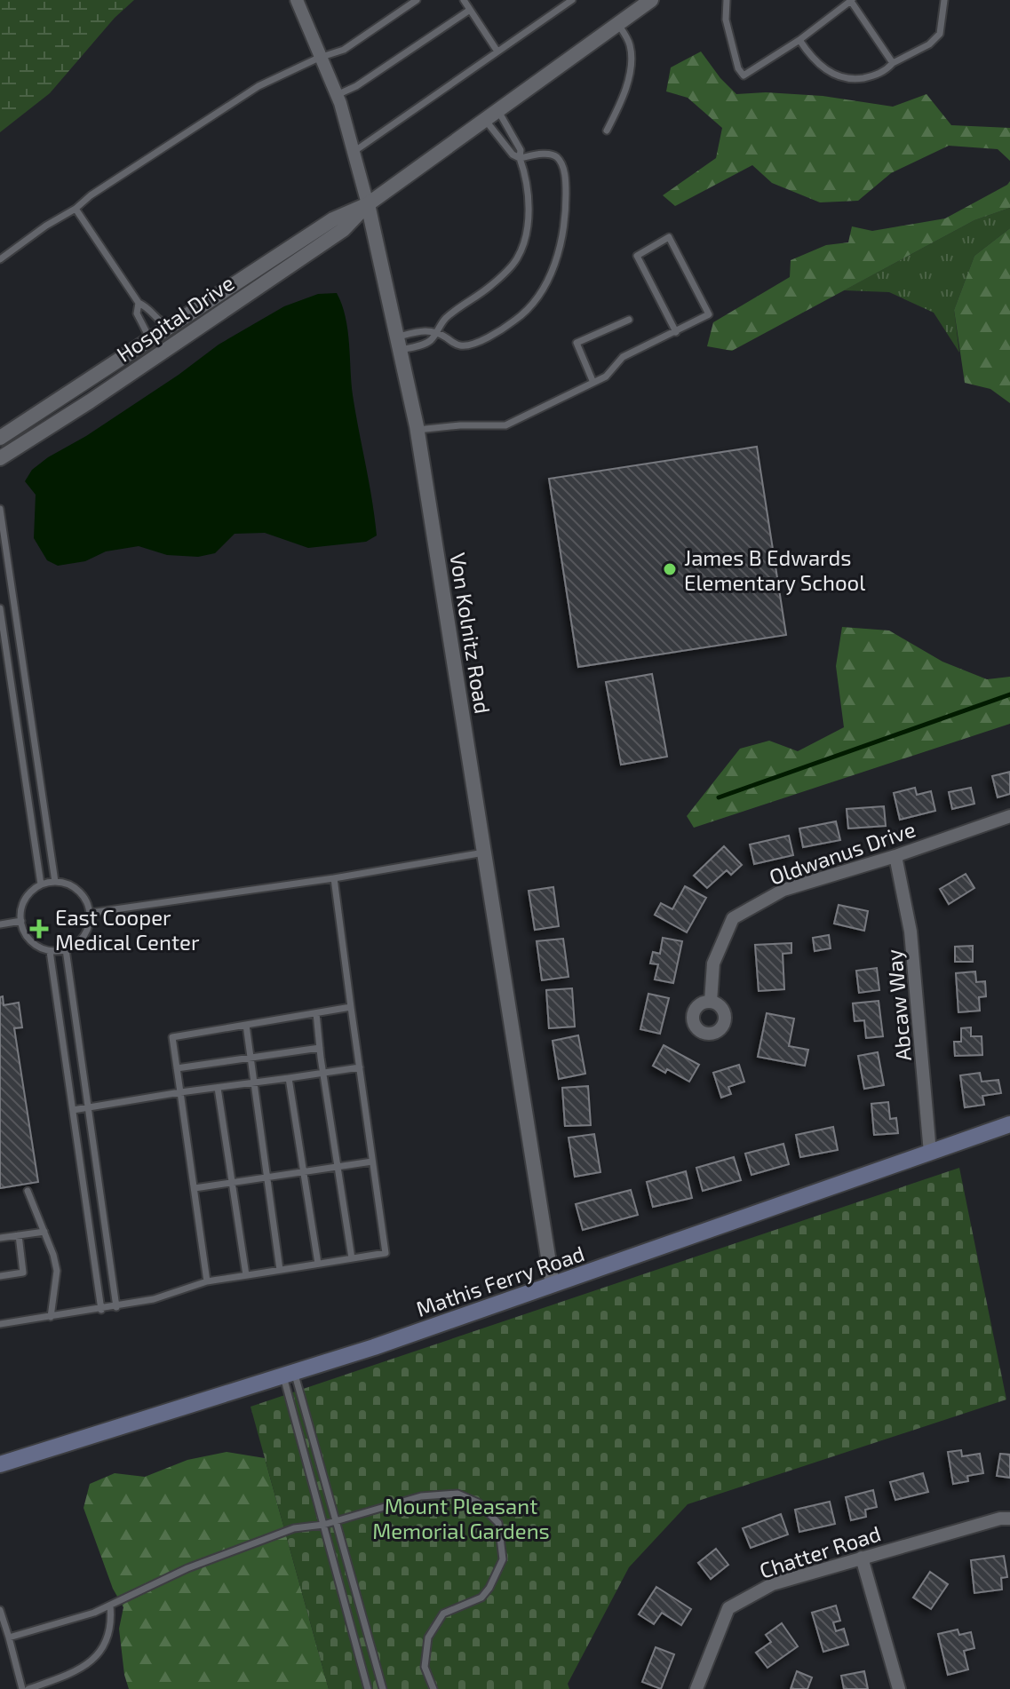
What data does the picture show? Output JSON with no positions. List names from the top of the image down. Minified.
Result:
{"streets":{"main road":["Mathis Ferry Road"],"street":["Hospital Drive","Von Kolnitz Road","Oldwanus Drive","Abcaw Way","Chatter Road"]},"crossings":[["Hospital Drive","Von Kolnitz Road"],["Von Kolnitz Road","Mathis Ferry Road"],["Oldwanus Drive","Abcaw Way"],["Abcaw Way","Mathis Ferry Road"]],"parks":["Mount Pleasant Memorial Gardens"],"places":{"other":["James B Edwards Elementary School"],"health":["East Cooper Medical Center"]}}
